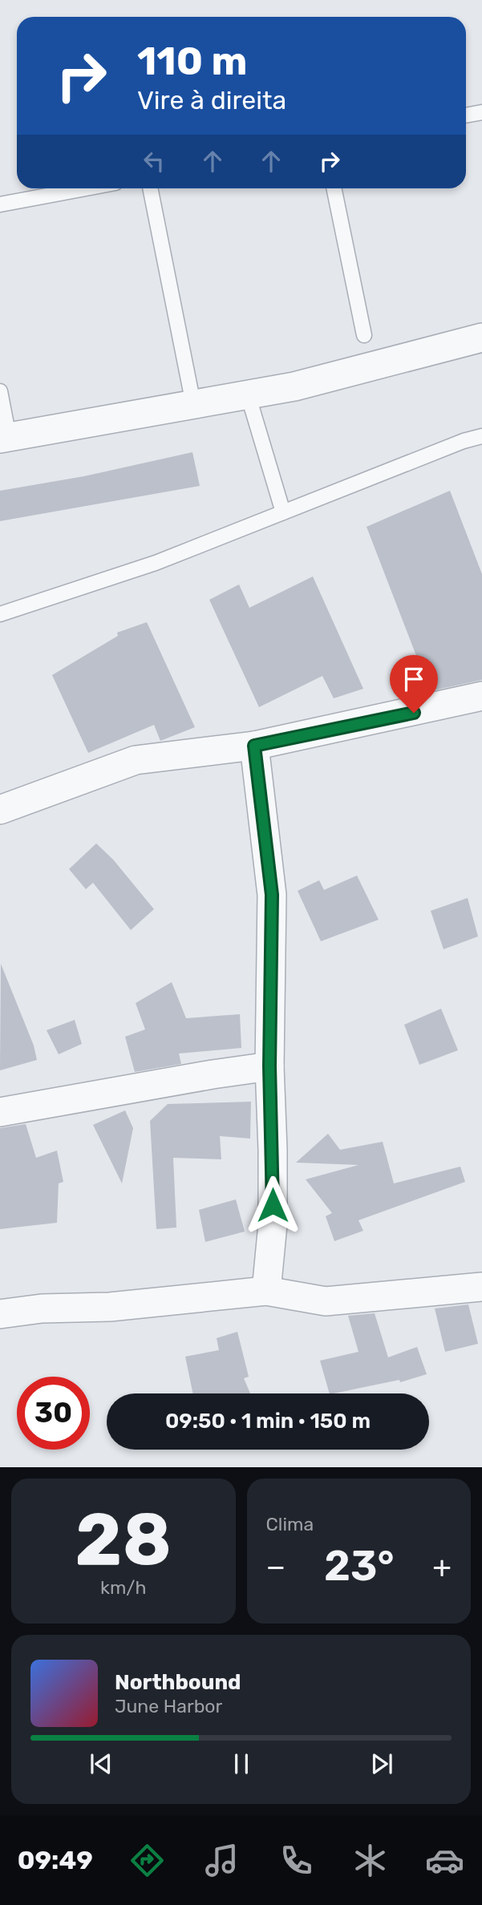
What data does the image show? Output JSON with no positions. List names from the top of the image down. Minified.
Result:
{"page":{"turn":["110 m","Vire à direita"],"limit":"30","trip":"09:50 · 1 min · 150 m","tile":[["28","km/h"],"Clima"],"heat":["−","23°","+"],"song":["Northbound","June Harbor"],"tabs":"09:49"}}
